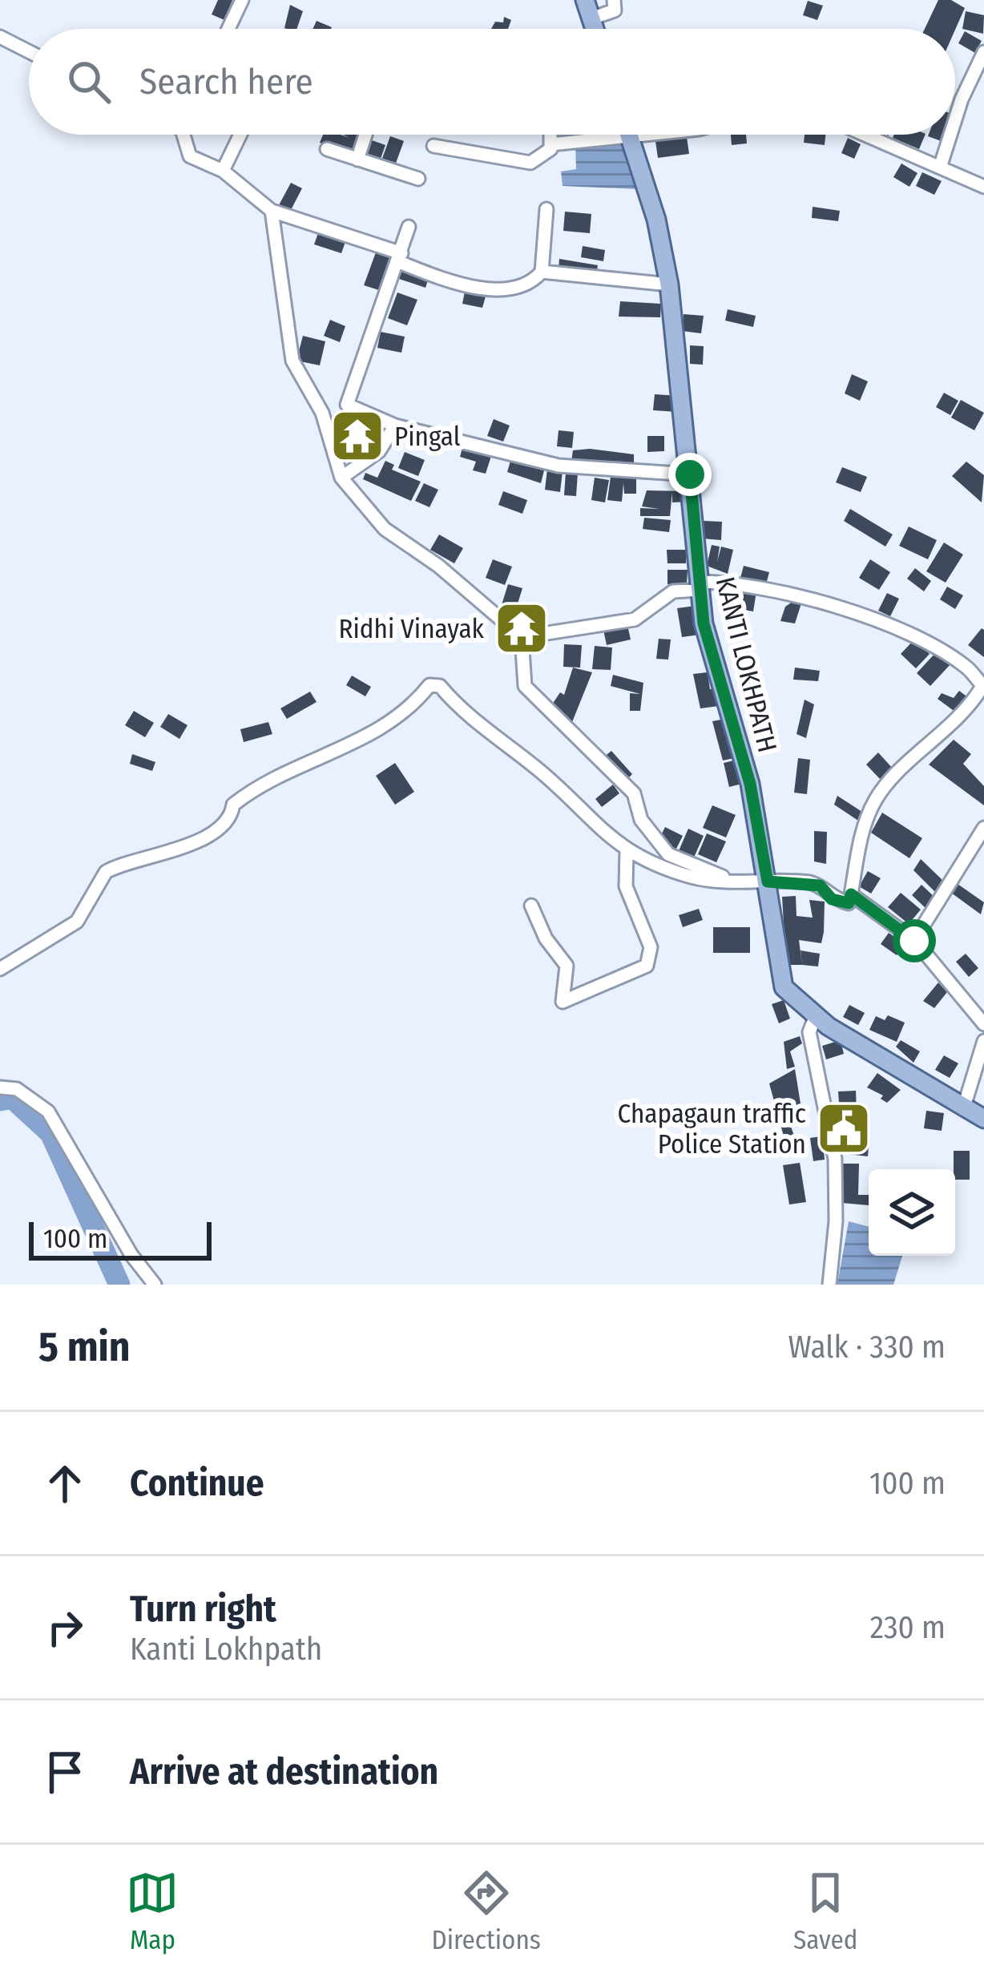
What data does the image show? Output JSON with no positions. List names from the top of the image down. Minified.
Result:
{"streets":{"main road":["KANTI LOKHPATH"]},"places":{"temple":["Pingal","Ridhi Vinayak"],"public building":["Chapagaun traffic Police Station"]},"scale_bar":"100 m","page":{"search":"Search here","scale":"100 m","heading":["5 min","Walk · 330 m"],"list":[["Continue","100 m"],["Turn right","Kanti Lokhpath","230 m"],"Arrive at destination"],"nav":["Map","Directions","Saved"]}}
